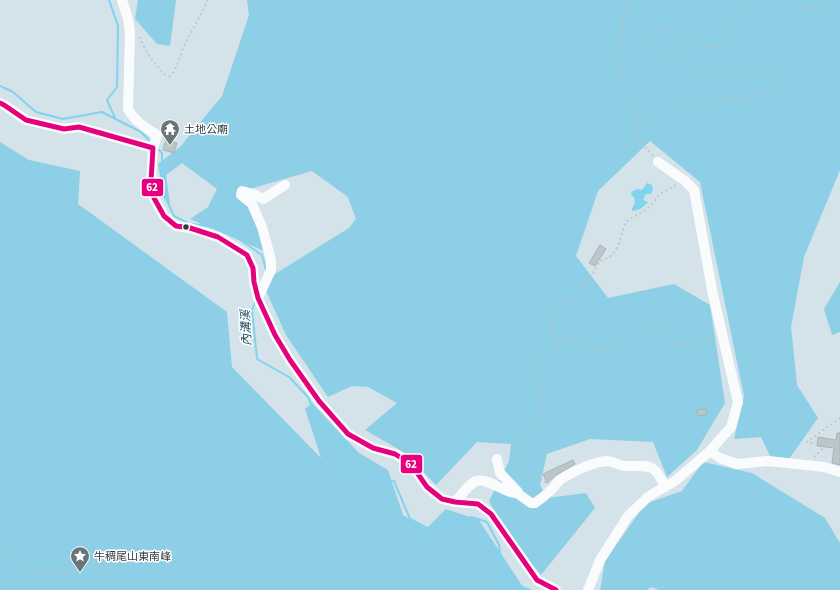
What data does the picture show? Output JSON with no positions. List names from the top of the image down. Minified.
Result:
{"water":["內溝溪"],"places":{"temple":["土地公廟"],"place":["牛稠尾山東南峰"]},"lines":["transit line 62"]}
